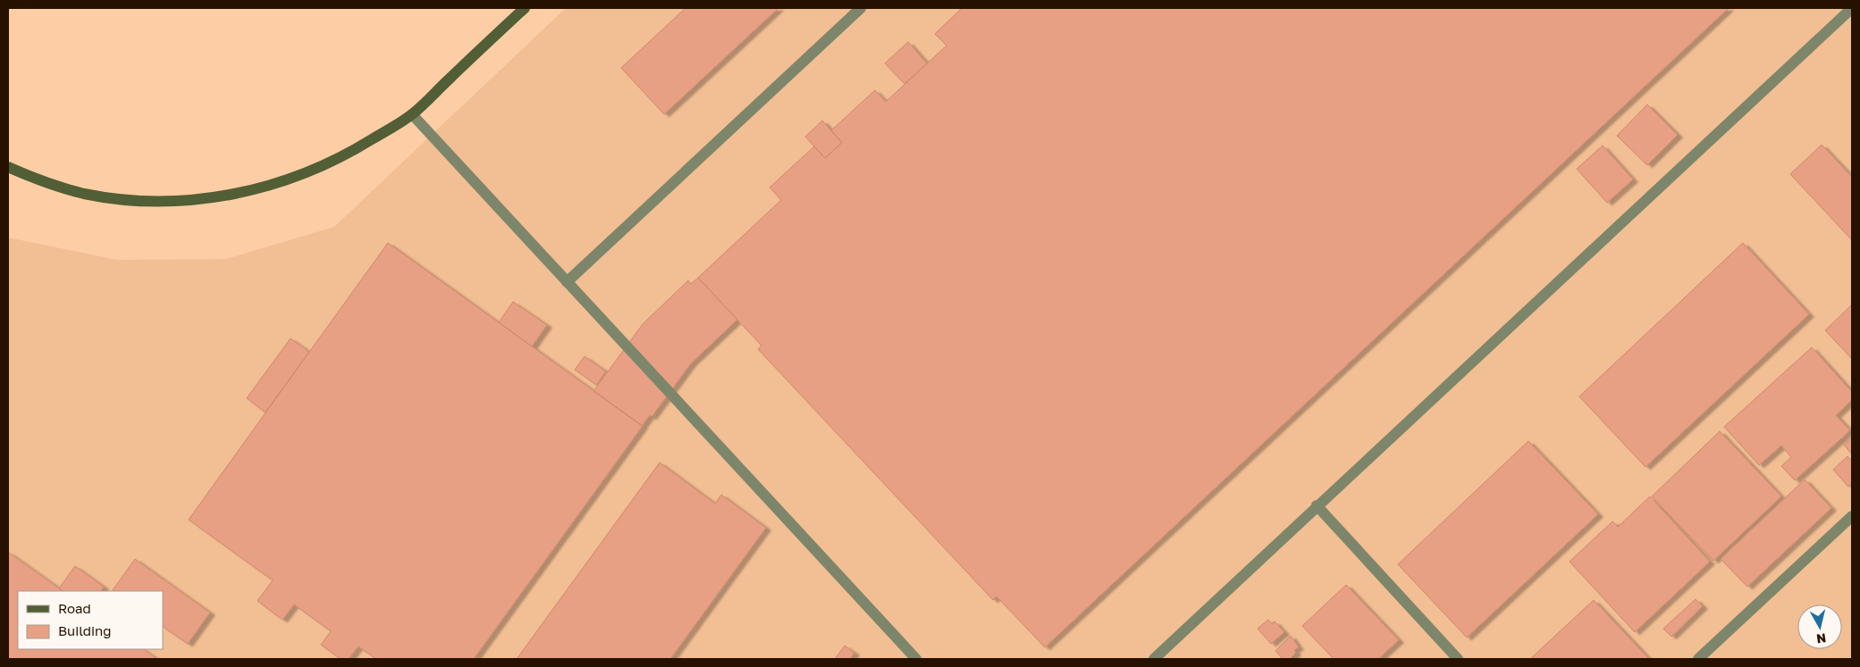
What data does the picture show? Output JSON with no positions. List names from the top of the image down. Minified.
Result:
{"legend":["Road","Building"],"north":"bottom"}
